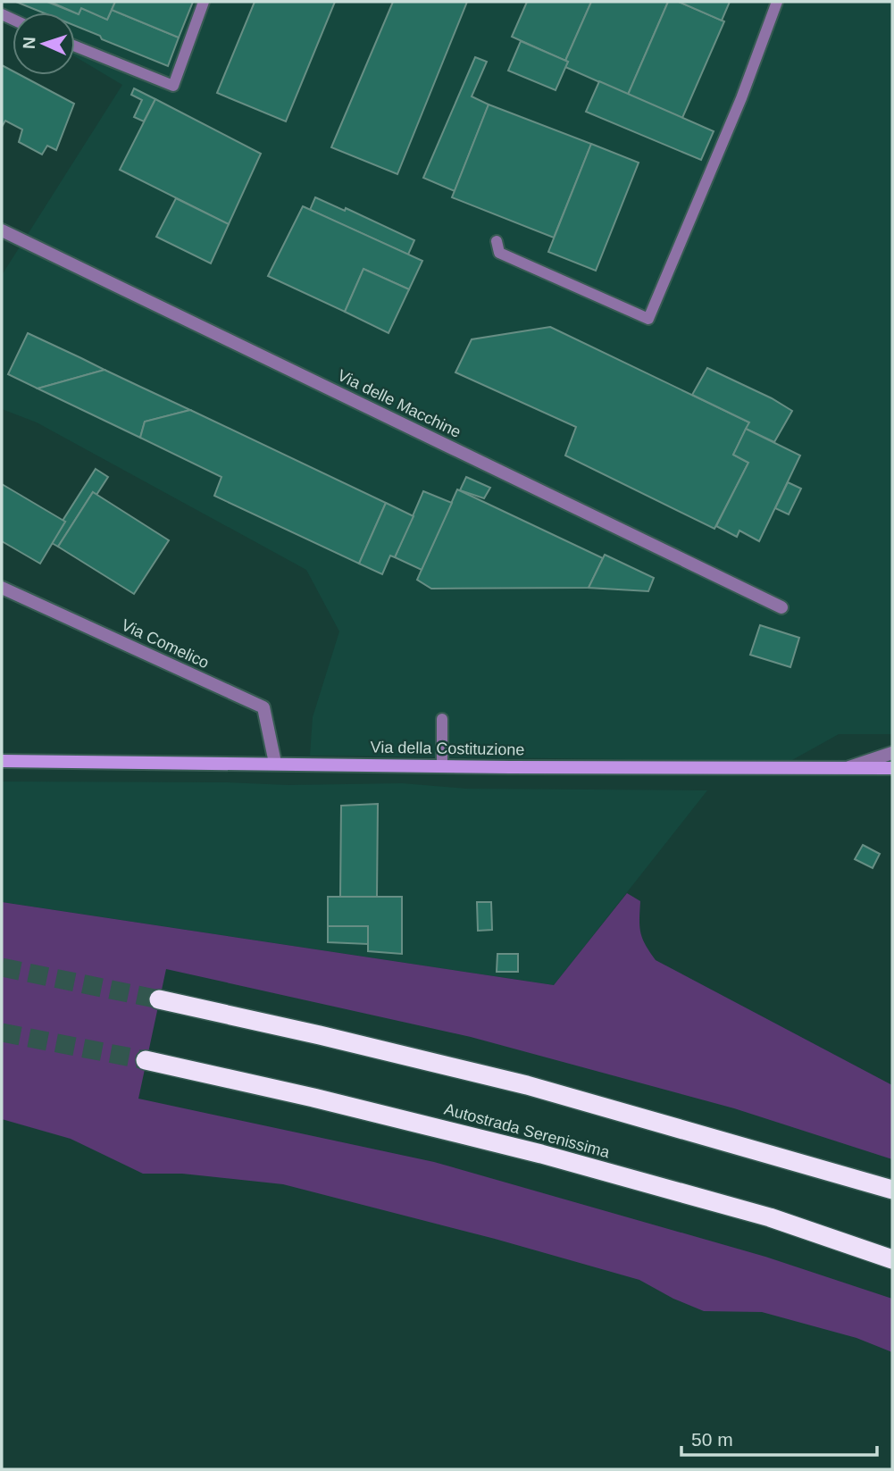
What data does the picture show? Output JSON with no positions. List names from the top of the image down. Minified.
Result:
{"streets":{"highway":["Autostrada Serenissima"],"main road":["Via della Costituzione"],"street":["Via delle Macchine","Via Comelico"]},"crossings":[["Via Comelico","Via della Costituzione"]],"scale_bar":"50 m","north":"left"}
